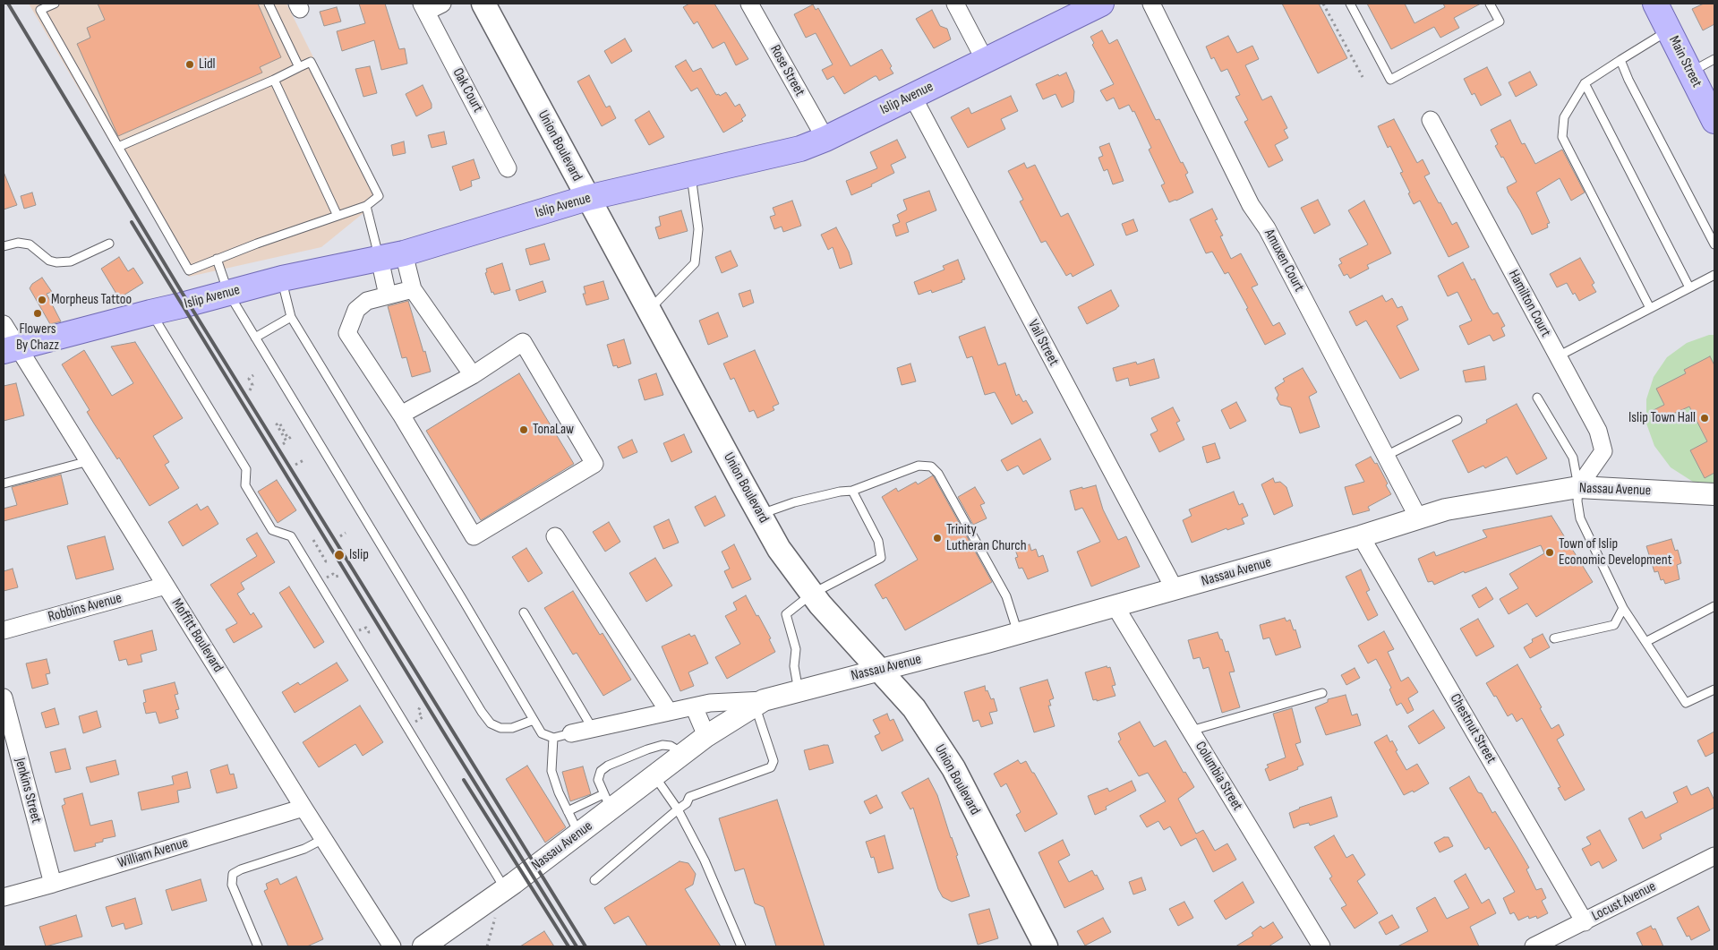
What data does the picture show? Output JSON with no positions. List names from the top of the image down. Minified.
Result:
{"streets":{"main road":["Main Street","Islip Avenue","Union Boulevard"],"street":["Rose Street","Oak Court","Amuxen Court","Hamilton Court","Vail Street","Nassau Avenue","Robbins Avenue","Moffitt Boulevard","Chestnut Street","Columbia Street","Jenkins Street","William Avenue","Locust Avenue"]},"crossings":[["Rose Street","Islip Avenue"],["Islip Avenue","Union Boulevard"],["Islip Avenue","Vail Street"],["Islip Avenue","Moffitt Boulevard"],["Union Boulevard","Nassau Avenue"],["Amuxen Court","Nassau Avenue"],["Hamilton Court","Nassau Avenue"],["Vail Street","Nassau Avenue"],["Nassau Avenue","Chestnut Street"],["Nassau Avenue","Columbia Street"],["Robbins Avenue","Moffitt Boulevard"],["Moffitt Boulevard","William Avenue"],["Chestnut Street","Locust Avenue"],["Jenkins Street","William Avenue"]],"places":["Lidl","Morpheus Tattoo","Flowers By Chazz","Islip Town Hall","TonaLaw","Trinity Lutheran Church","Town of Islip Economic Development","Islip"]}
